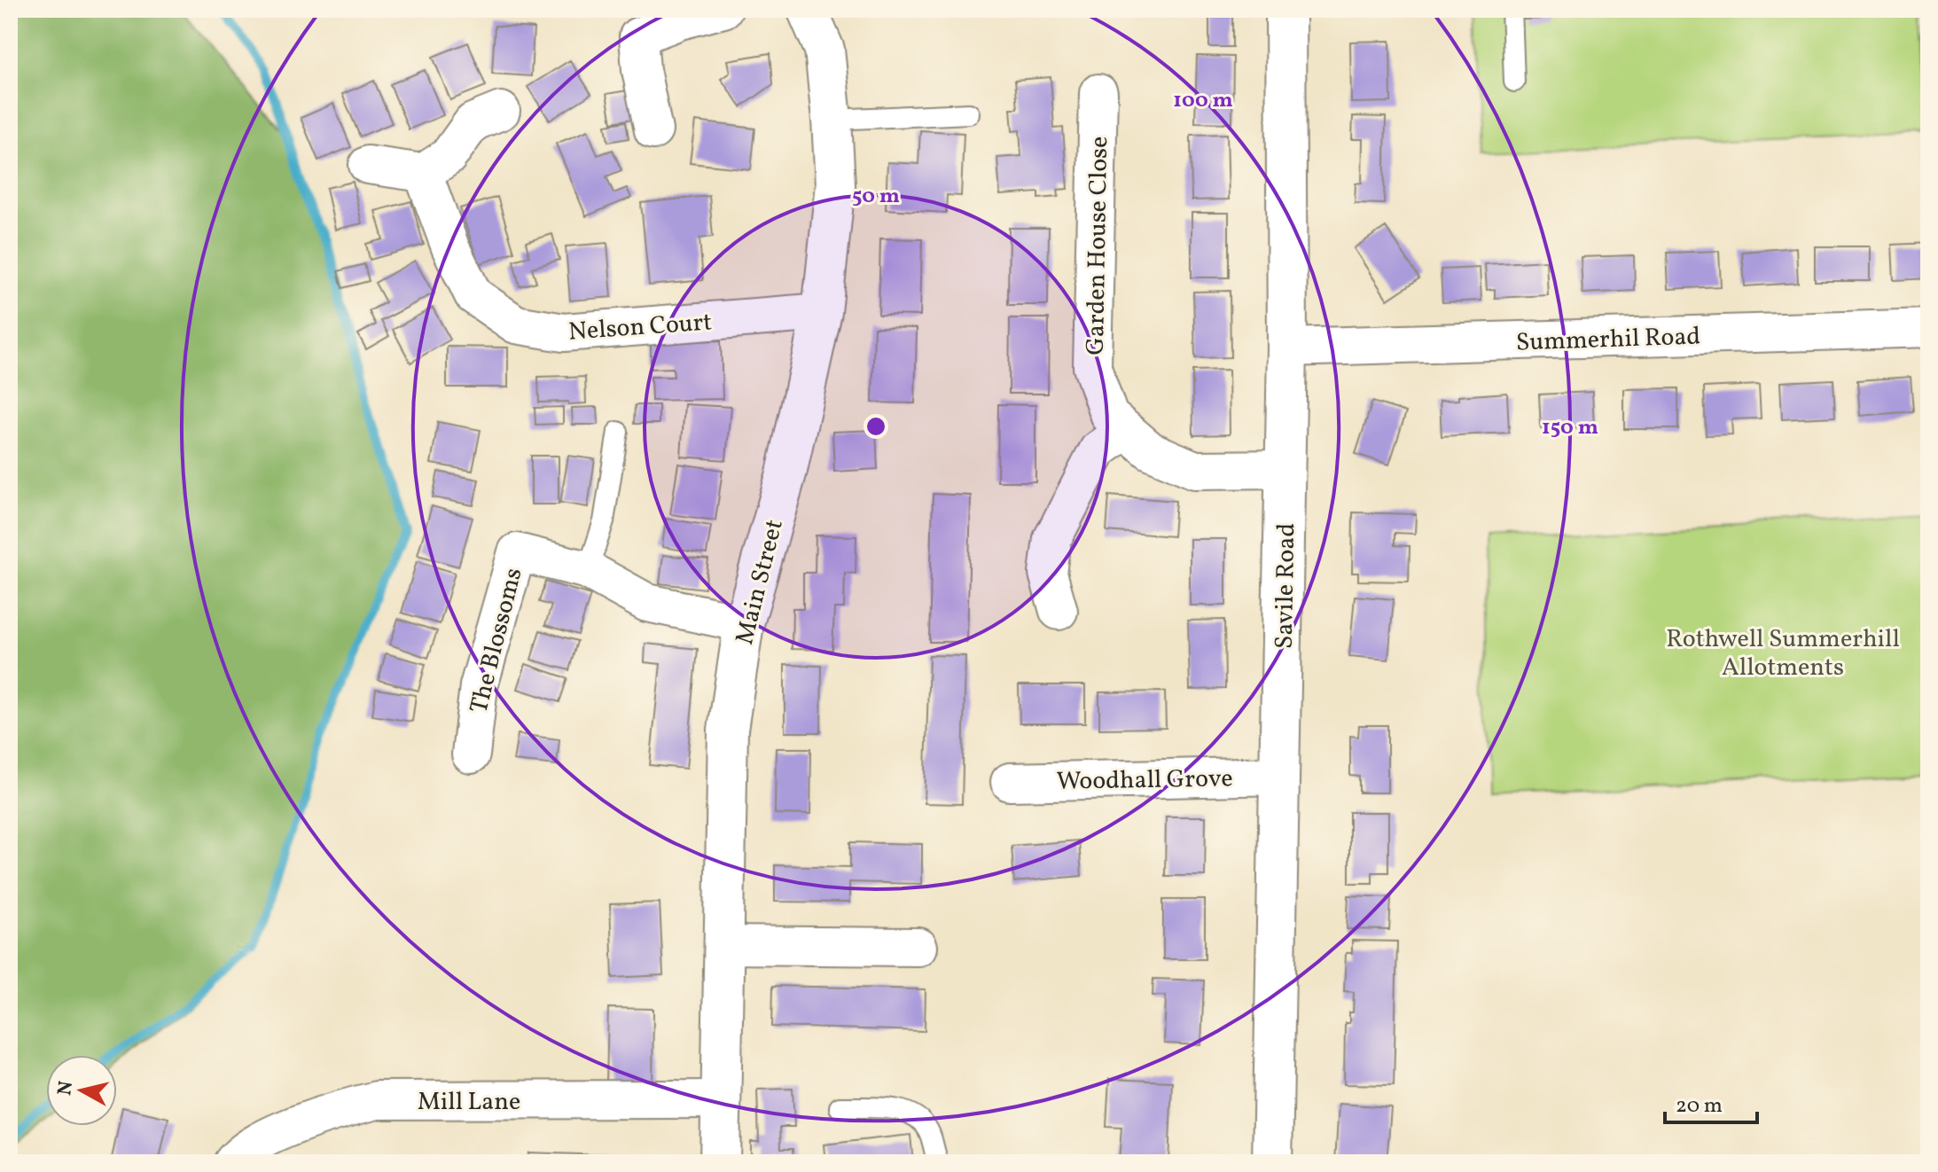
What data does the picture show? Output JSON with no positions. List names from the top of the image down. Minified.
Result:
{"streets":{"street":["Garden House Close","Nelson Court","Summerhil Road","Main Street","Savile Road","The Blossoms","Woodhall Grove","Mill Lane"]},"crossings":[["Garden House Close","Savile Road"],["Nelson Court","Main Street"],["Summerhil Road","Savile Road"],["Main Street","The Blossoms"],["Main Street","Mill Lane"],["Savile Road","Woodhall Grove"]],"parks":["Rothwell Summerhill Allotments"],"scale_bar":"20 m","north":"left","rings":["100 m","50 m","150 m"]}
